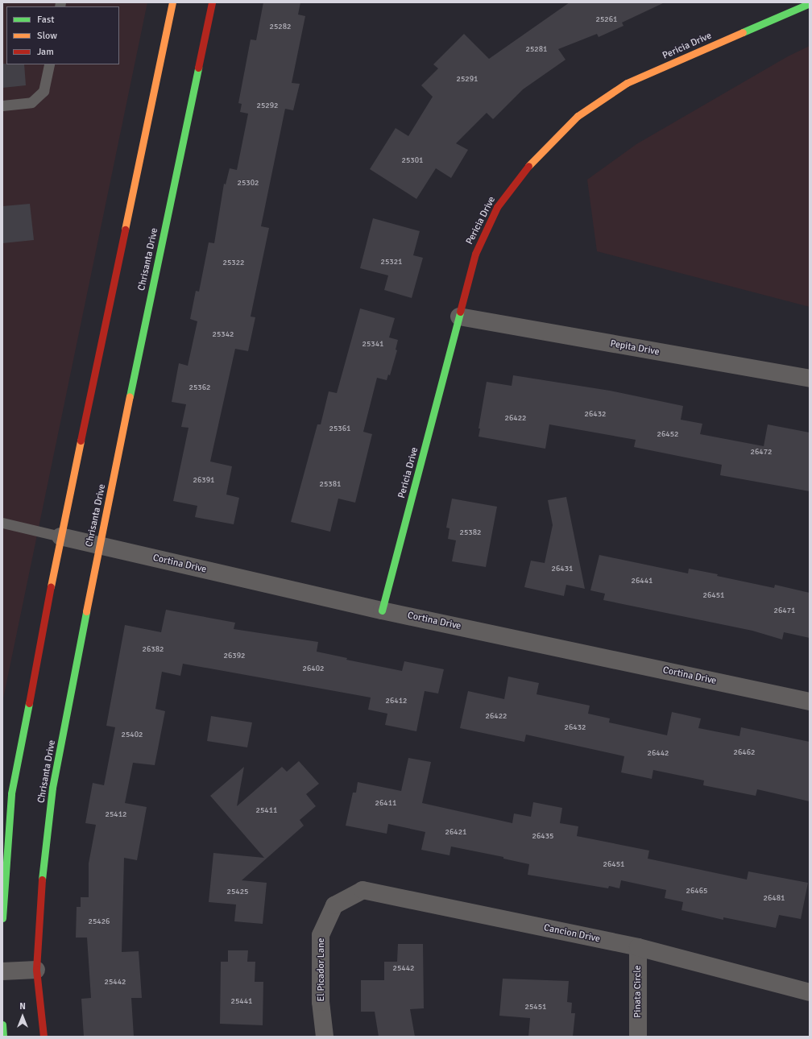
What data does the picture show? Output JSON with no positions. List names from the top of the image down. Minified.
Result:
{"streets":{"street":["Pericia Drive","Chrisanta Drive","Pepita Drive","Cortina Drive","Cancion Drive","El Picador Lane","Pinata Circle"]},"crossings":[["Pericia Drive","Pepita Drive"],["Pericia Drive","Cortina Drive"],["Chrisanta Drive","Cortina Drive"],["Cancion Drive","El Picador Lane"],["Cancion Drive","Pinata Circle"]],"house_numbers":["25261","25282","25281","25291","25292","25301","25302","25321","25322","25342","25341","25362","26432","26422","25361","26452","26472","26391","25381","25382","26431","26441","26451","26471","26382","26392","26402","26412","26422","26432","25402","26462","26442","26411","25411","25412","26421","26435","26451","26465","25425","26481","25426","25442","25442","25441","25451"],"legend":["Fast","Slow","Jam"],"north":"top"}
